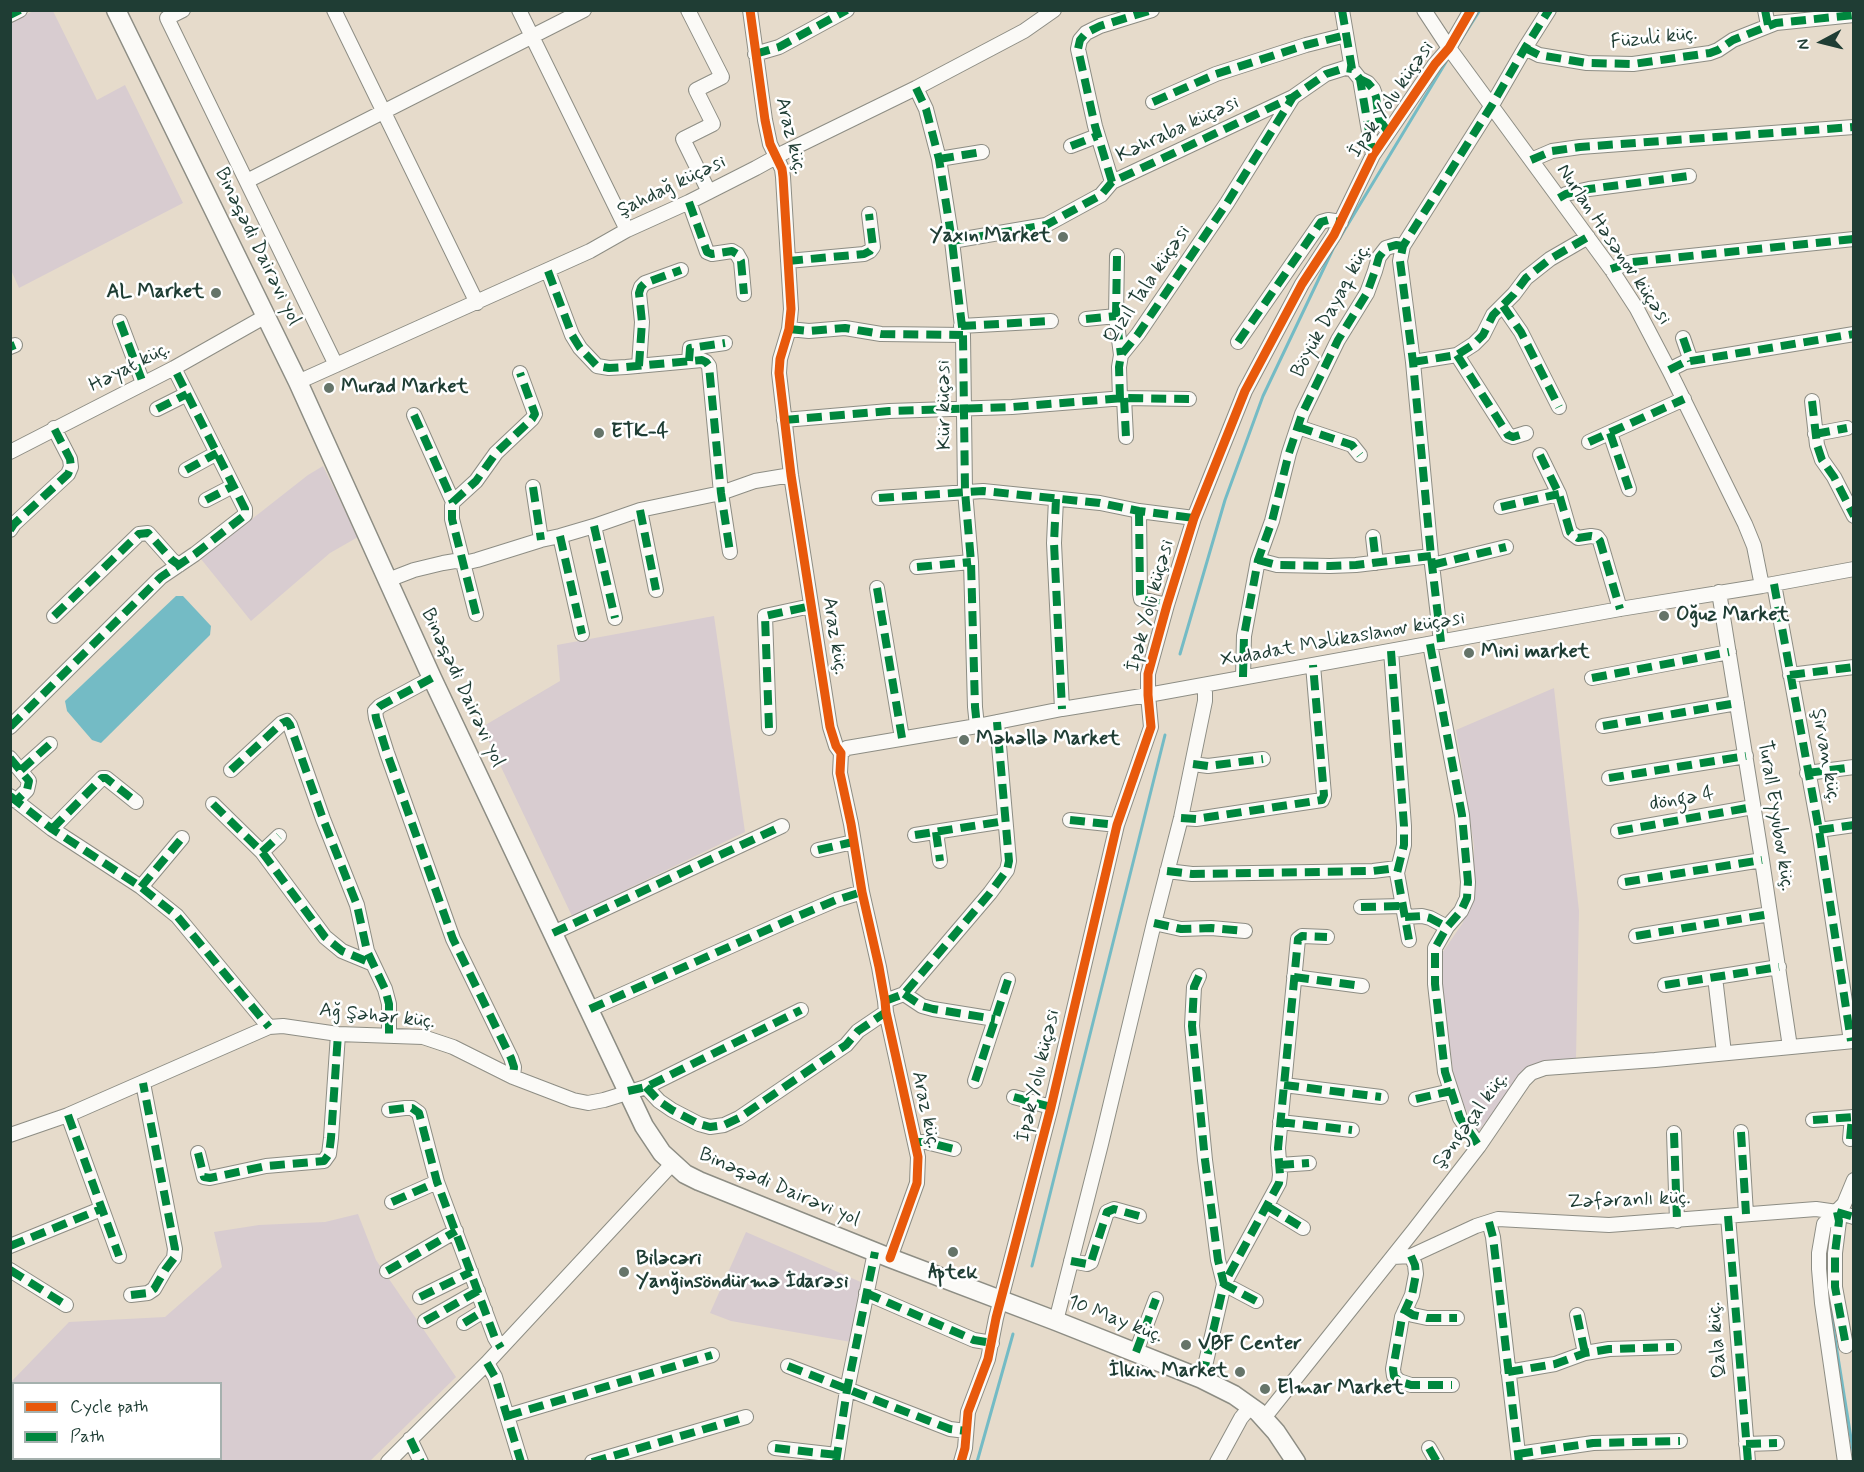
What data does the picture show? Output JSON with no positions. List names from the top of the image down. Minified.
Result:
{"streets":{"main road":["Binəqədi Dairəvi yol","10 May küç."],"street":["Füzuli küç.","İpək Yolu küçəsi","Kəhraba küçəsi","Araz küç.","Şahdağ küçəsi","Nurlan Həsənov küçəsi","Qızıl Tala küçəsi","Böyük Dayaq küç.","Həyat küç.","Kür küçəsi","Xudadat Məlikaslanov küçəsi","Şirvan küç.","döngə 4","Turall Eyyubov küç.","Ağ Şəhər küç.","Şəngəçal küç.","Zəfəranlı küç.","Qala küç."]},"crossings":[["Füzuli küç.","Böyük Dayaq küç."],["İpək Yolu küçəsi","Nurlan Həsənov küçəsi"],["İpək Yolu küçəsi","Xudadat Məlikaslanov küçəsi"],["İpək Yolu küçəsi","10 May küç."],["Kəhraba küçəsi","Qızıl Tala küçəsi"],["Kəhraba küçəsi","Kür küçəsi"],["Araz küç.","Şahdağ küçəsi"],["Araz küç.","Binəqədi Dairəvi yol"],["Araz küç.","Xudadat Məlikaslanov küçəsi"],["Araz küç.","10 May küç."],["Şahdağ küçəsi","Binəqədi Dairəvi yol"],["Şahdağ küçəsi","Kür küçəsi"],["Nurlan Həsənov küçəsi","Böyük Dayaq küç."],["Nurlan Həsənov küçəsi","Xudadat Məlikaslanov küçəsi"],["Nurlan Həsənov küçəsi","Şirvan küç."],["Binəqədi Dairəvi yol","Həyat küç."],["Binəqədi Dairəvi yol","Ağ Şəhər küç."],["Binəqədi Dairəvi yol","10 May küç."],["Böyük Dayaq küç.","Xudadat Məlikaslanov küçəsi"],["Kür küçəsi","Xudadat Məlikaslanov küçəsi"],["Xudadat Məlikaslanov küçəsi","Şirvan küç."],["Xudadat Məlikaslanov küçəsi","Turall Eyyubov küç."],["Şirvan küç.","Şəngəçal küç."],["döngə 4","Turall Eyyubov küç."],["Turall Eyyubov küç.","Şəngəçal küç."],["Şəngəçal küç.","Zəfəranlı küç."],["Şəngəçal küç.","10 May küç."],["Zəfəranlı küç.","Qala küç."]],"places":["Yaxın Market","AL Market","Murad Market","ETK-4","Oğuz Market","Mini market","Məhəllə Market","Aptek","Biləcəri Yanğinsöndürmə İdarəsi","VBF Center","İlkin Market","Elmar Market"],"legend":["Cycle path","Path"],"north":"left"}
